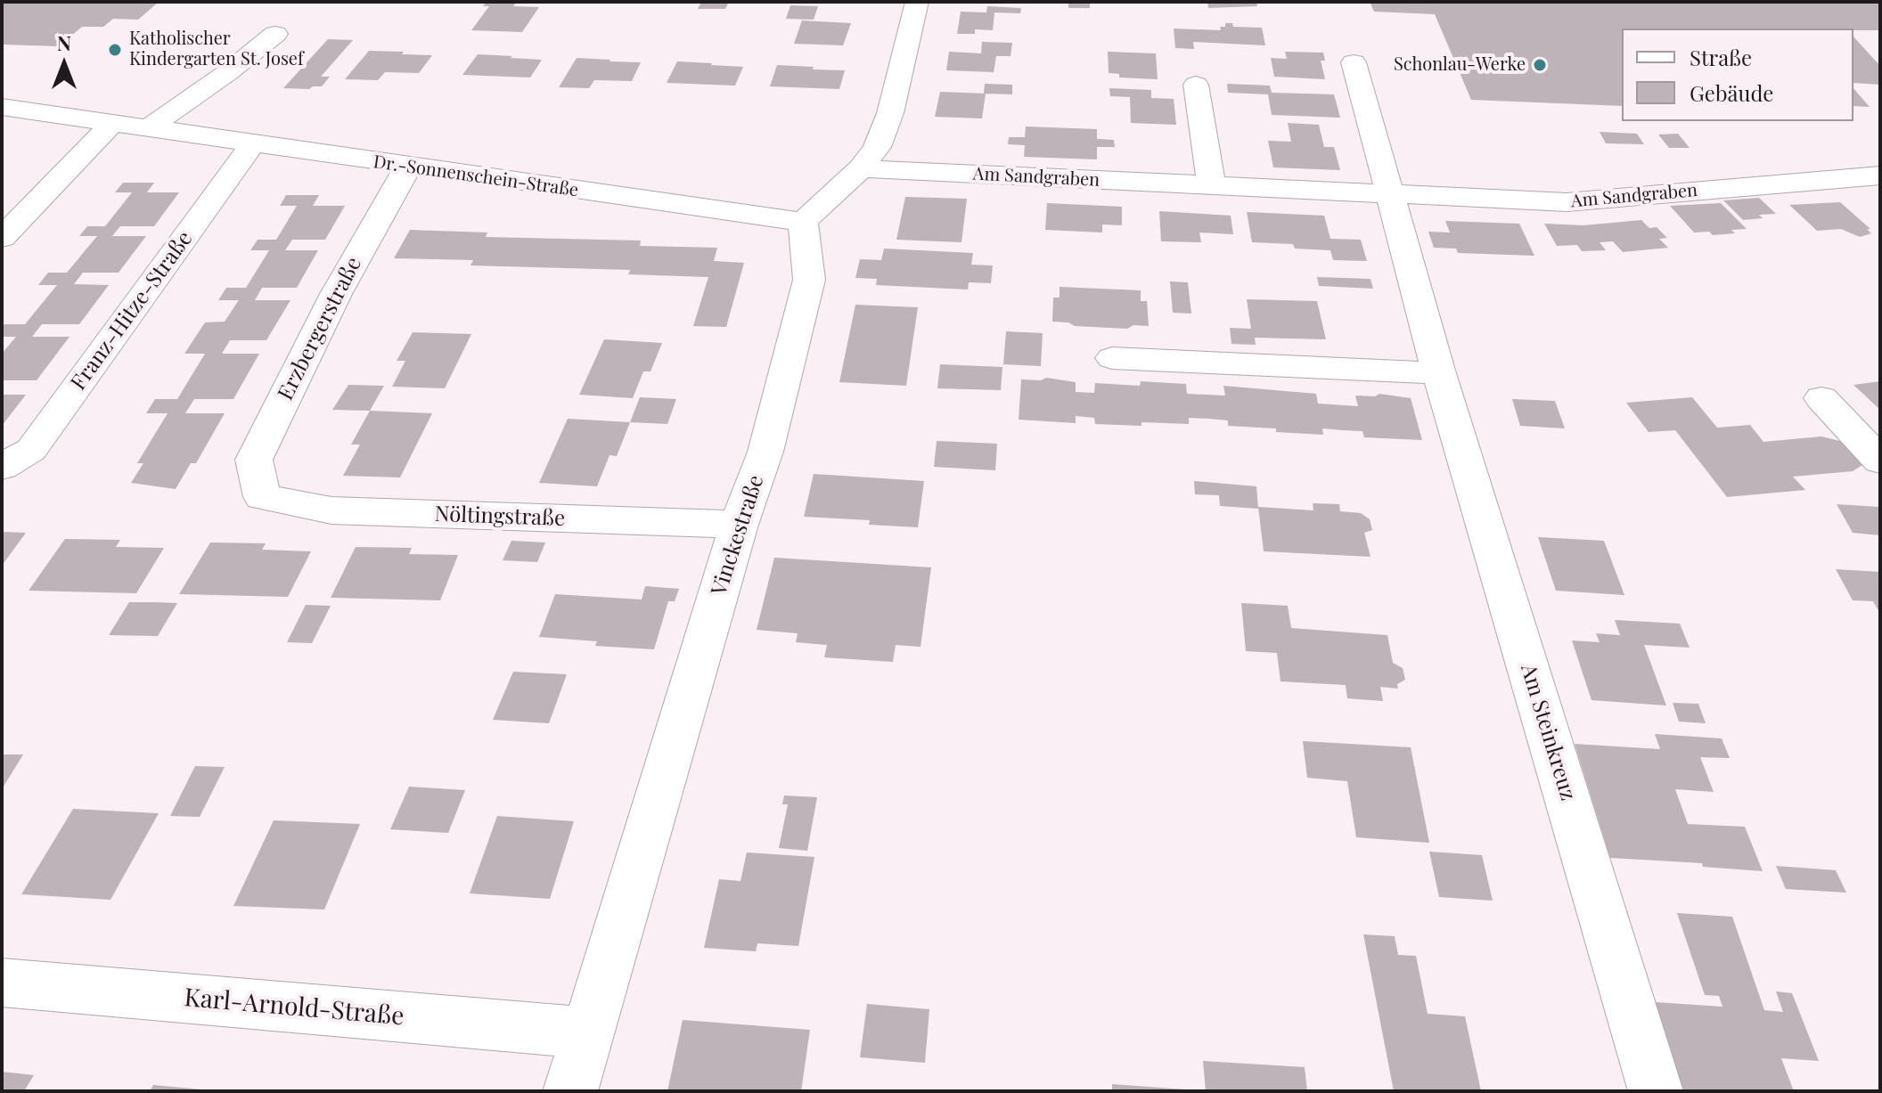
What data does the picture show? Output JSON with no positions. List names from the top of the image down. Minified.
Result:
{"streets":{"street":["Dr.-Sonnenschein-Straße","Am Sandgraben","Franz-Hitze-Straße","Erzbergerstraße","Nöltingstraße","Vinckestraße","Am Steinkreuz","Karl-Arnold-Straße"]},"crossings":[["Dr.-Sonnenschein-Straße","Franz-Hitze-Straße"],["Dr.-Sonnenschein-Straße","Erzbergerstraße"],["Dr.-Sonnenschein-Straße","Vinckestraße"],["Am Sandgraben","Am Steinkreuz"],["Erzbergerstraße","Nöltingstraße"],["Nöltingstraße","Vinckestraße"],["Vinckestraße","Karl-Arnold-Straße"]],"places":["Katholischer Kindergarten St. Josef","Schonlau-Werke"],"legend":["Straße","Gebäude"],"north":"top"}
